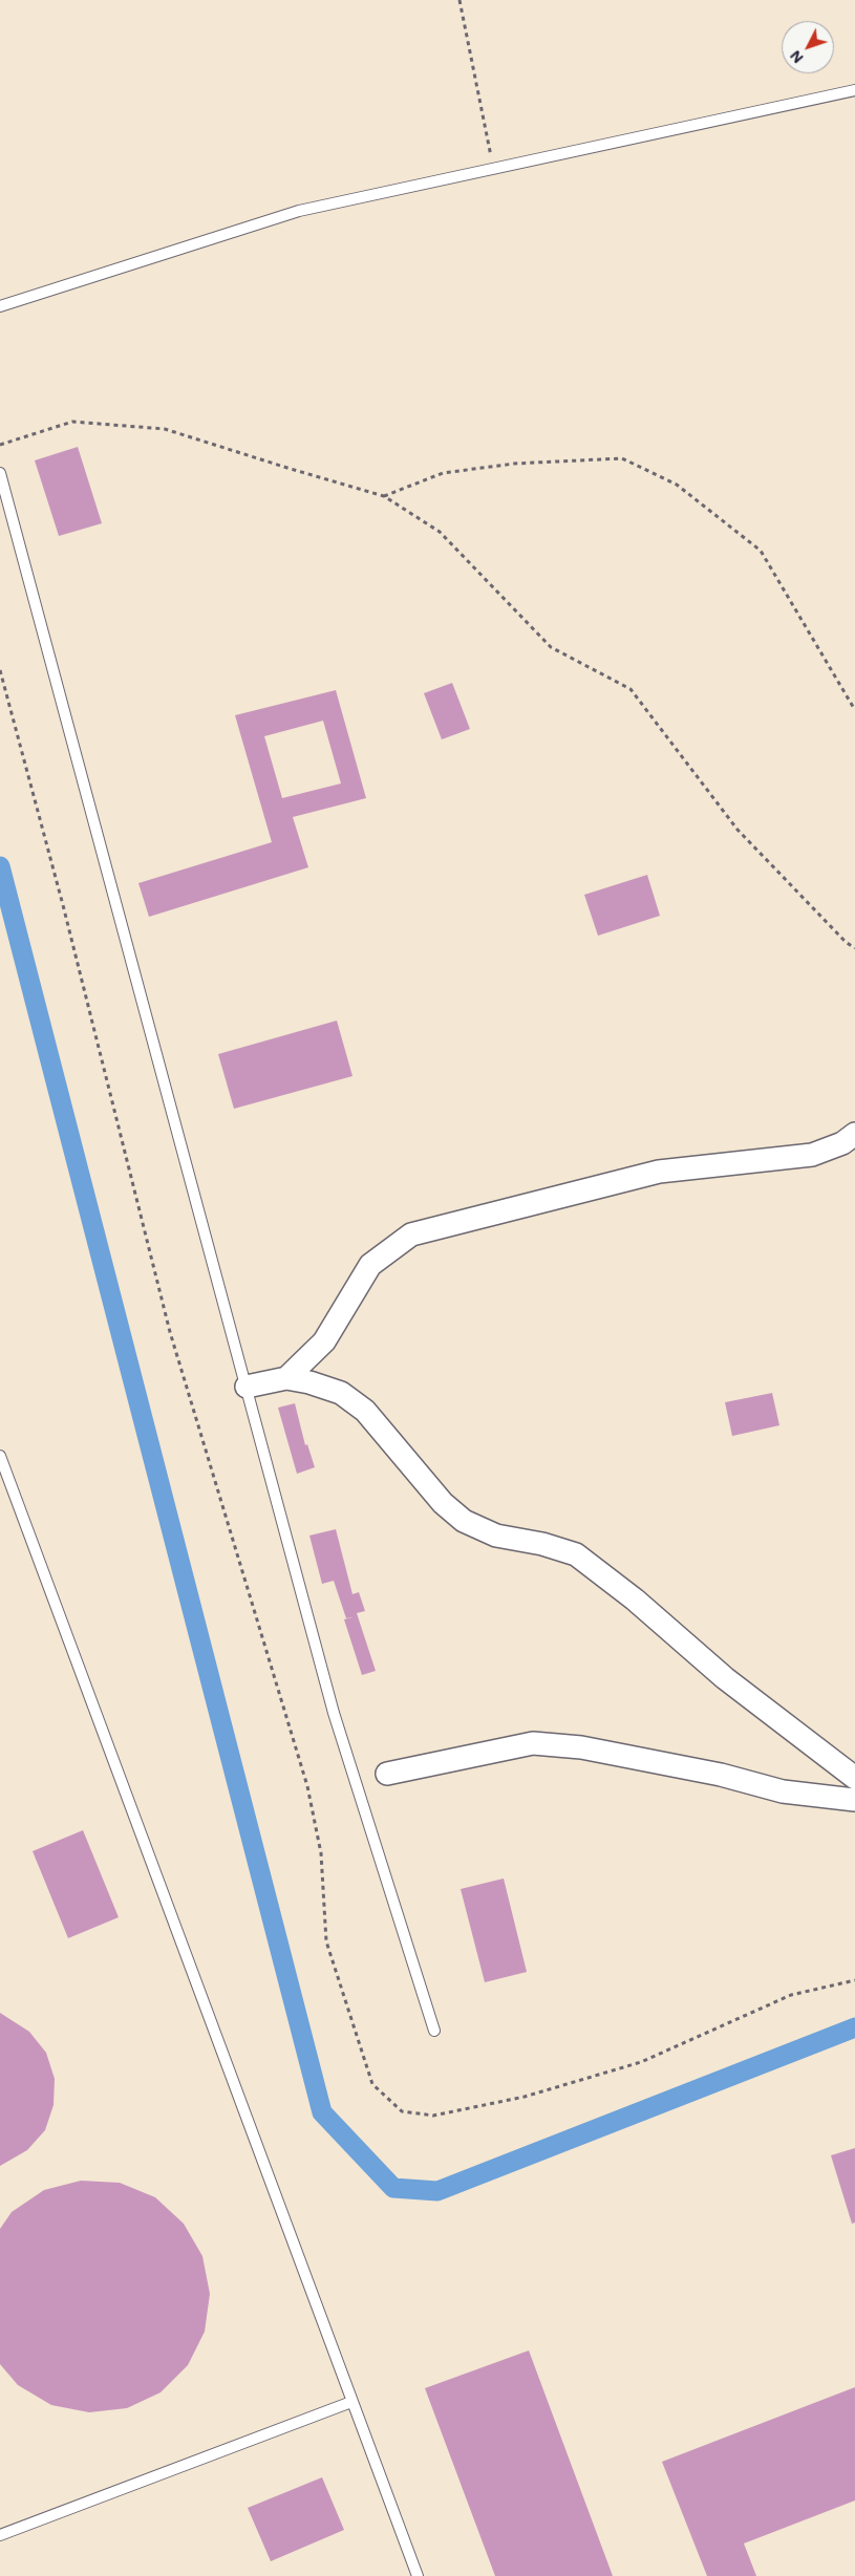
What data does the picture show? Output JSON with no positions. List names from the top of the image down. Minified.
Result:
{"north":"bottom left"}
